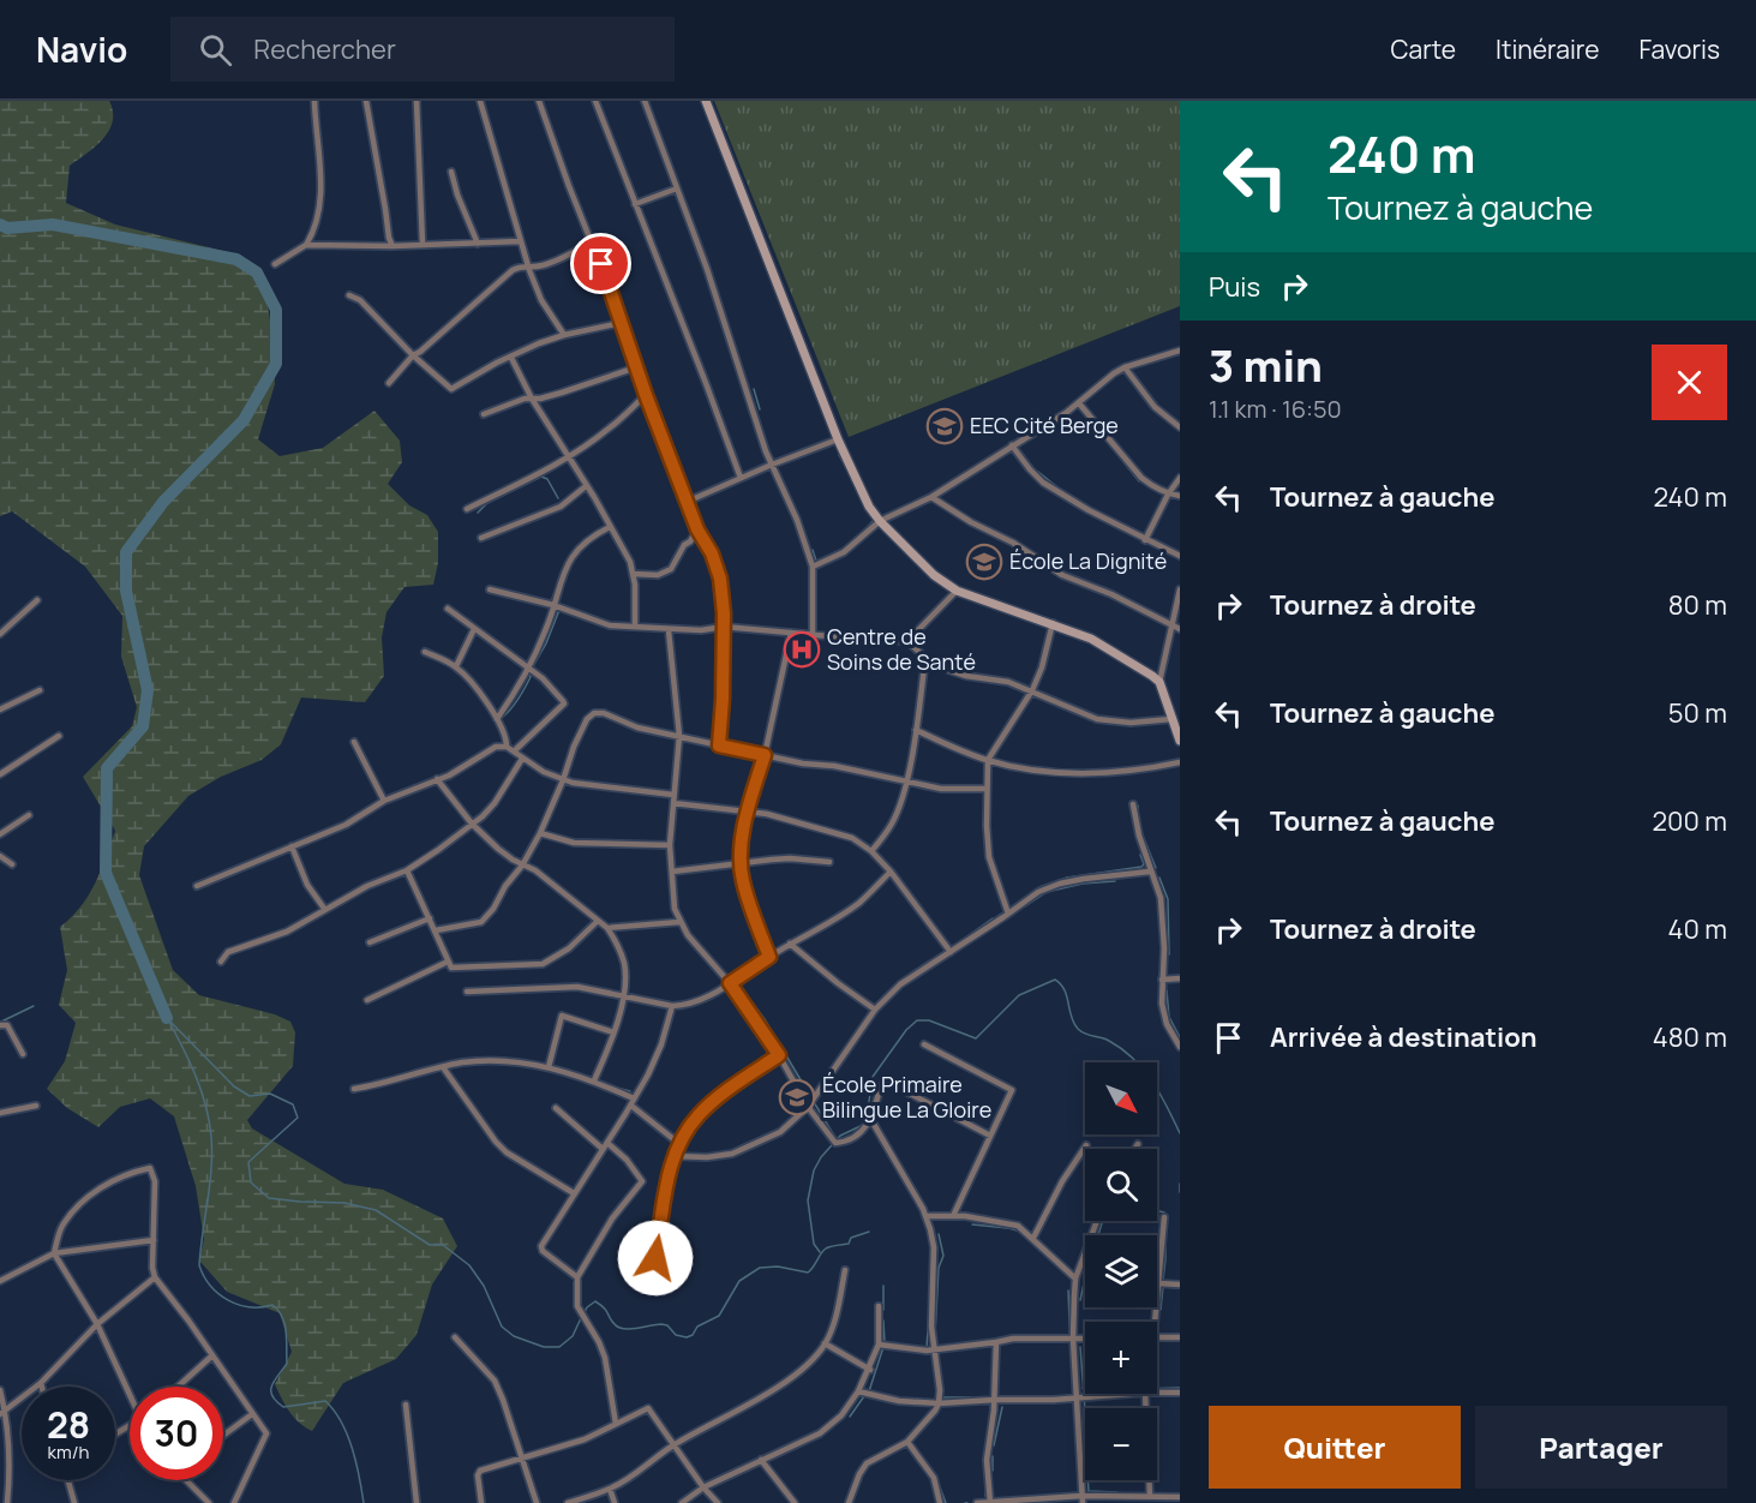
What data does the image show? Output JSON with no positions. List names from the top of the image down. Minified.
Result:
{"places":{"school or university":["EEC Cité Berge","École La Dignité","École Primaire Bilingue La Gloire"],"hospital":["Centre de Soins de Santé"]},"north":"bottom right","page":{"header":"Navio","search":"Rechercher","nav":["Carte","Itinéraire","Favoris"],"turn":["240 m","Tournez à gauche"],"then":"Puis","heading":["3 min","1.1 km · 16:50"],"list":[{"name":"Tournez à gauche","value":"240 m"},{"name":"Tournez à droite","value":"80 m"},{"name":"Tournez à gauche","value":"50 m"},{"name":"Tournez à gauche","value":"200 m"},{"name":"Tournez à droite","value":"40 m"},{"name":"Arrivée à destination","value":"480 m"}],"map_buttons":["+","−"],"speed":"28 km/h","limit":"30","buttons":["Quitter","Partager"]}}
